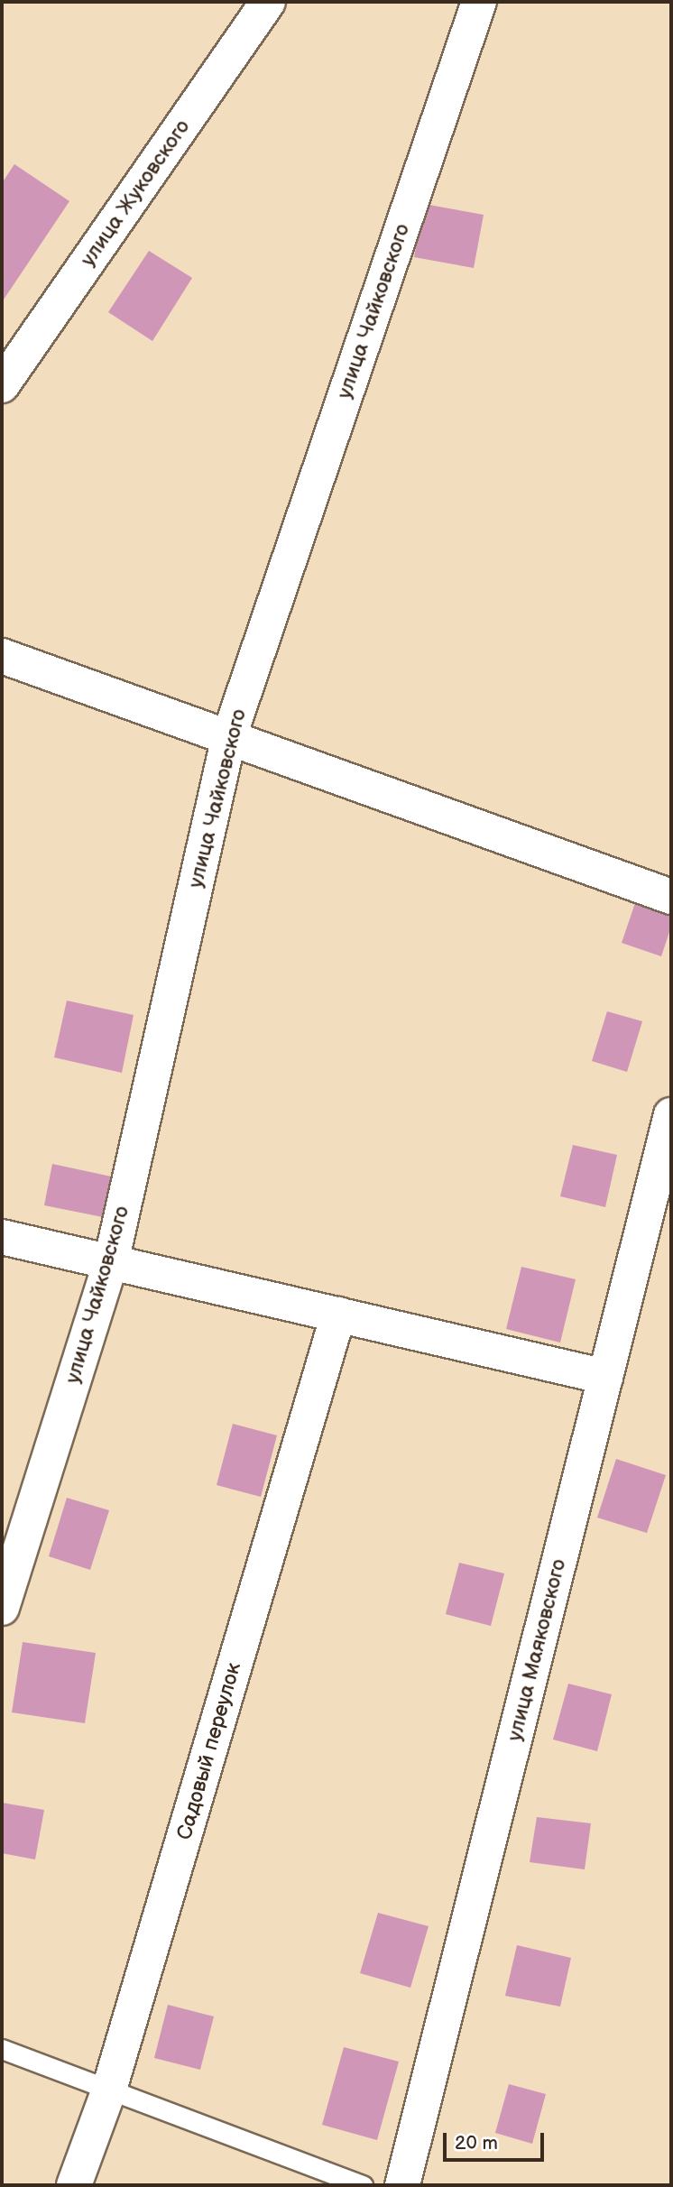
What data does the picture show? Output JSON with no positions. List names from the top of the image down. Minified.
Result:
{"streets":{"street":["улица Жуковского","улица Чайковского","улица Маяковского","Садовый переулок"]},"scale_bar":"20 m"}
